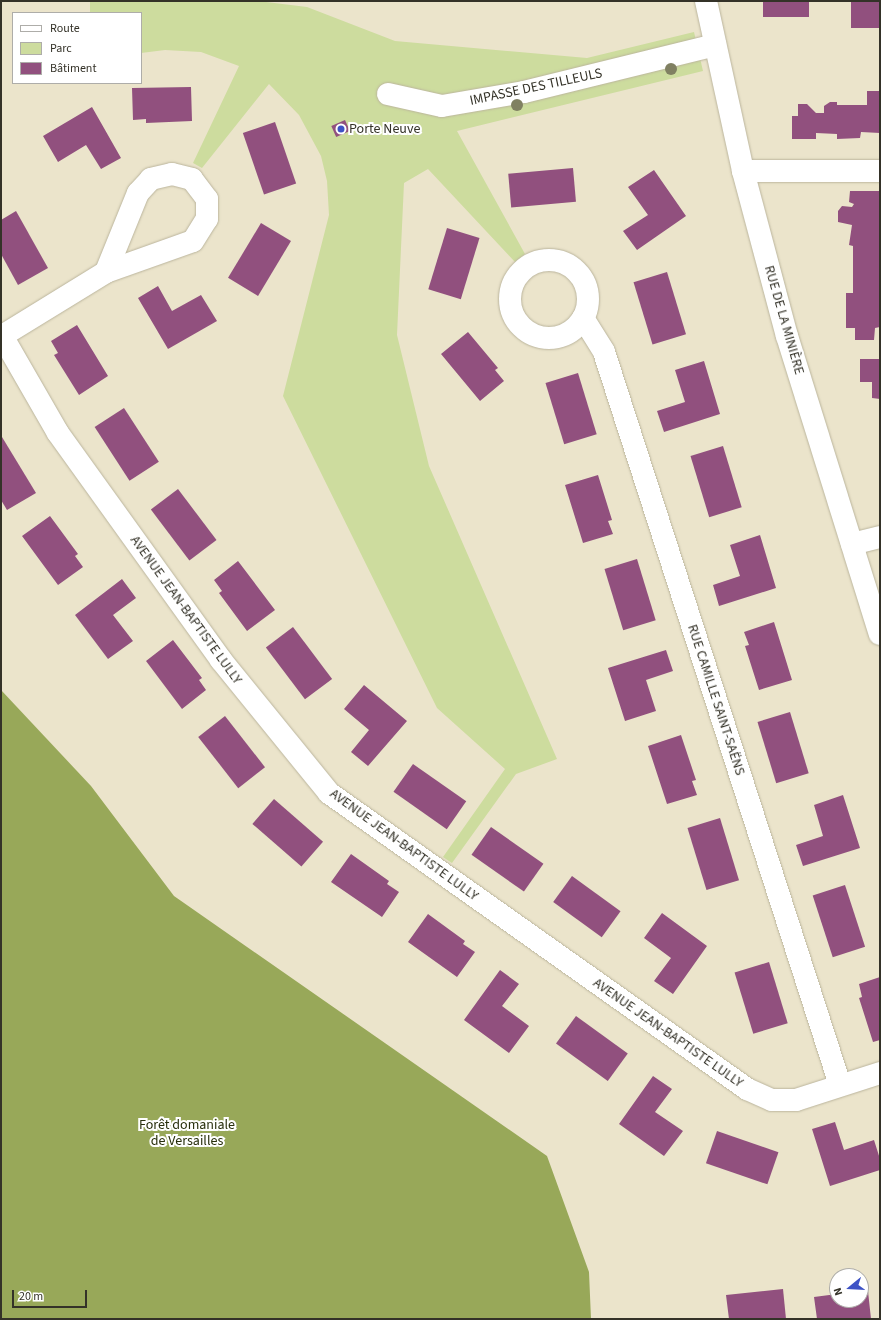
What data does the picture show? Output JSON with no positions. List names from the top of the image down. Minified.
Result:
{"streets":{"street":["IMPASSE DES TILLEULS","RUE DE LA MINIÈRE","AVENUE JEAN-BAPTISTE LULLY","RUE CAMILLE SAINT-SAËNS"]},"crossings":[["IMPASSE DES TILLEULS","RUE DE LA MINIÈRE"],["AVENUE JEAN-BAPTISTE LULLY","RUE CAMILLE SAINT-SAËNS"]],"parks":["Forêt domaniale de Versailles"],"places":["Porte Neuve"],"legend":["Route","Parc","Bâtiment"],"scale_bar":"20 m","north":"left"}
